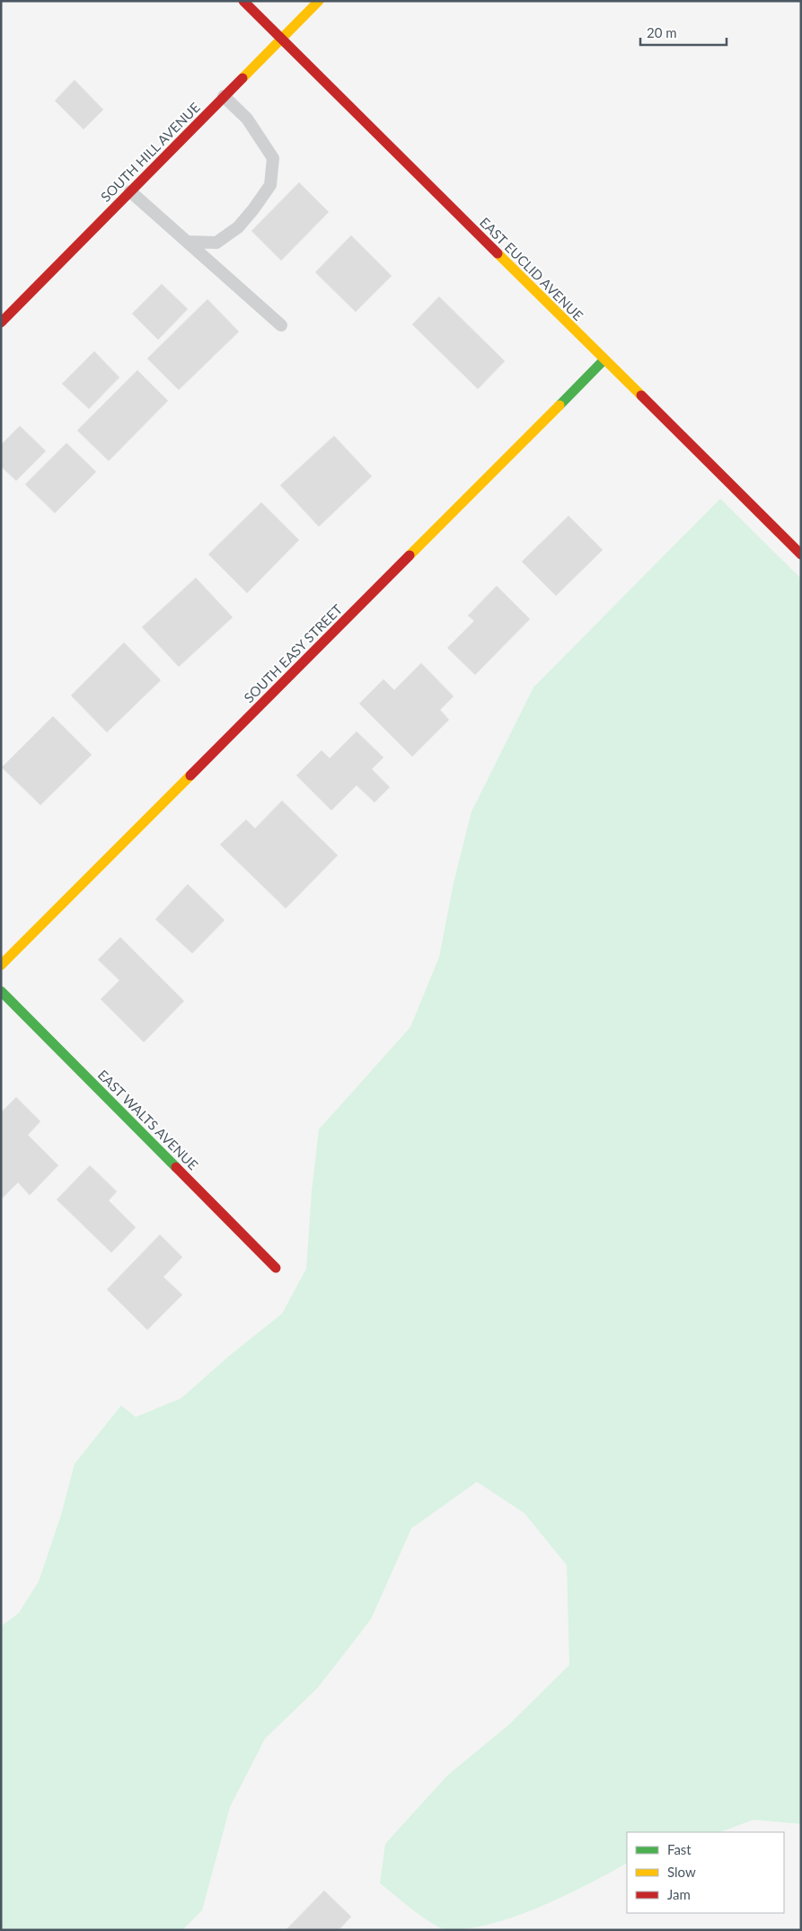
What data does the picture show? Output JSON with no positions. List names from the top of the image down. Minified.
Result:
{"streets":{"street":["SOUTH HILL AVENUE","EAST EUCLID AVENUE","SOUTH EASY STREET","EAST WALTS AVENUE"]},"crossings":[["SOUTH HILL AVENUE","EAST EUCLID AVENUE"],["EAST EUCLID AVENUE","SOUTH EASY STREET"]],"legend":["Fast","Slow","Jam"],"scale_bar":"20 m"}
